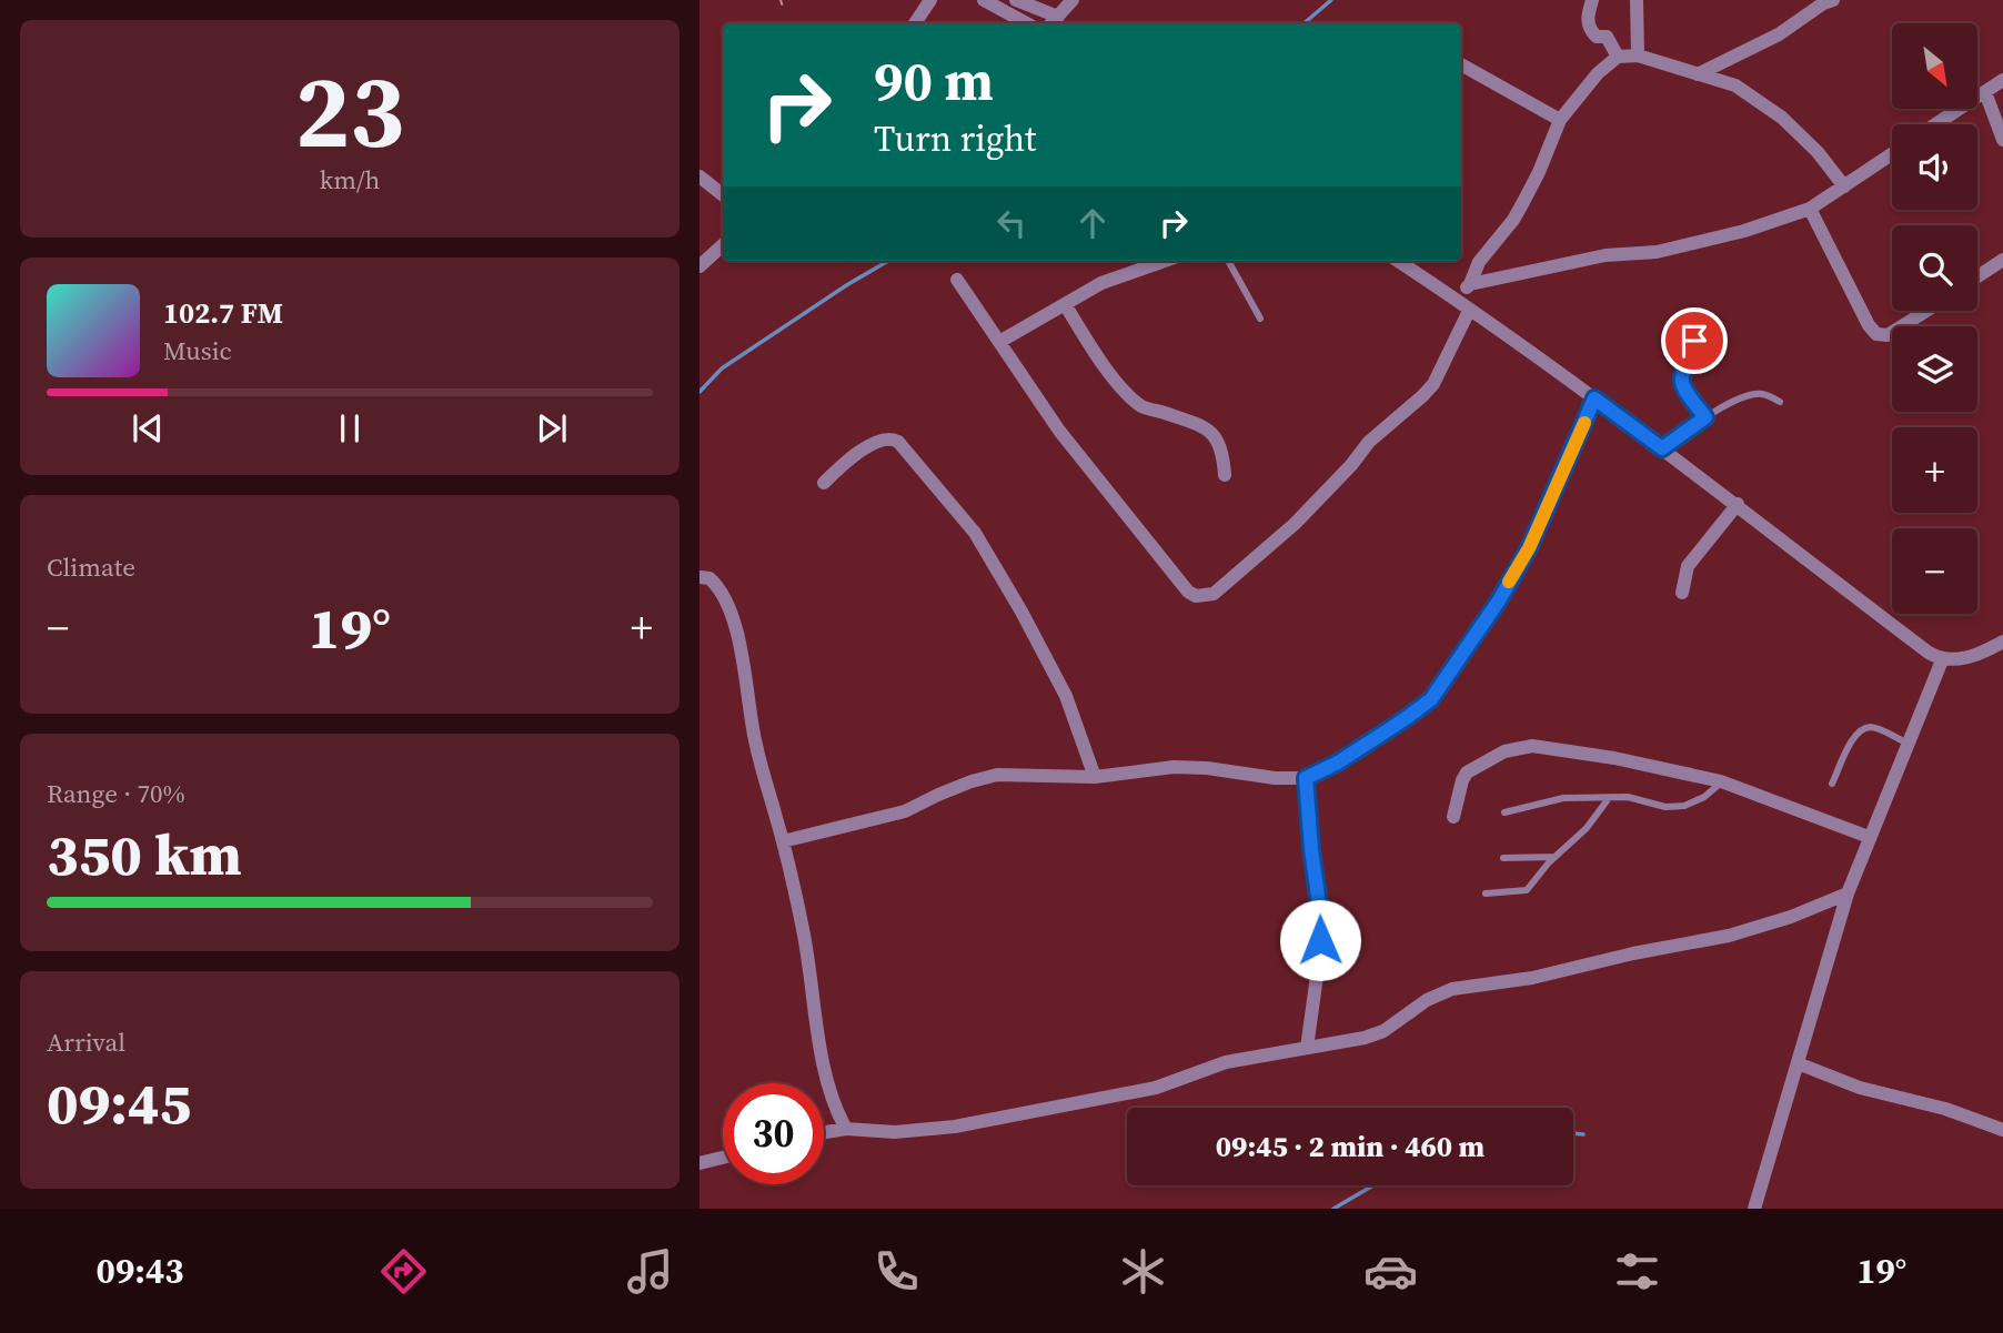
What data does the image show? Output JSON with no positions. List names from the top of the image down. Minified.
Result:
{"north":"bottom right","page":{"tile":[["23","km/h"],"Climate",["Range · 70%","350 km"],["Arrival","09:45"]],"map_buttons":["+","−"],"turn":["90 m","Turn right"],"song":["102.7 FM","Music"],"heat":["−","19°","+"],"limit":"30","trip":"09:45 · 2 min · 460 m","tabs":["09:43","19°"]}}
